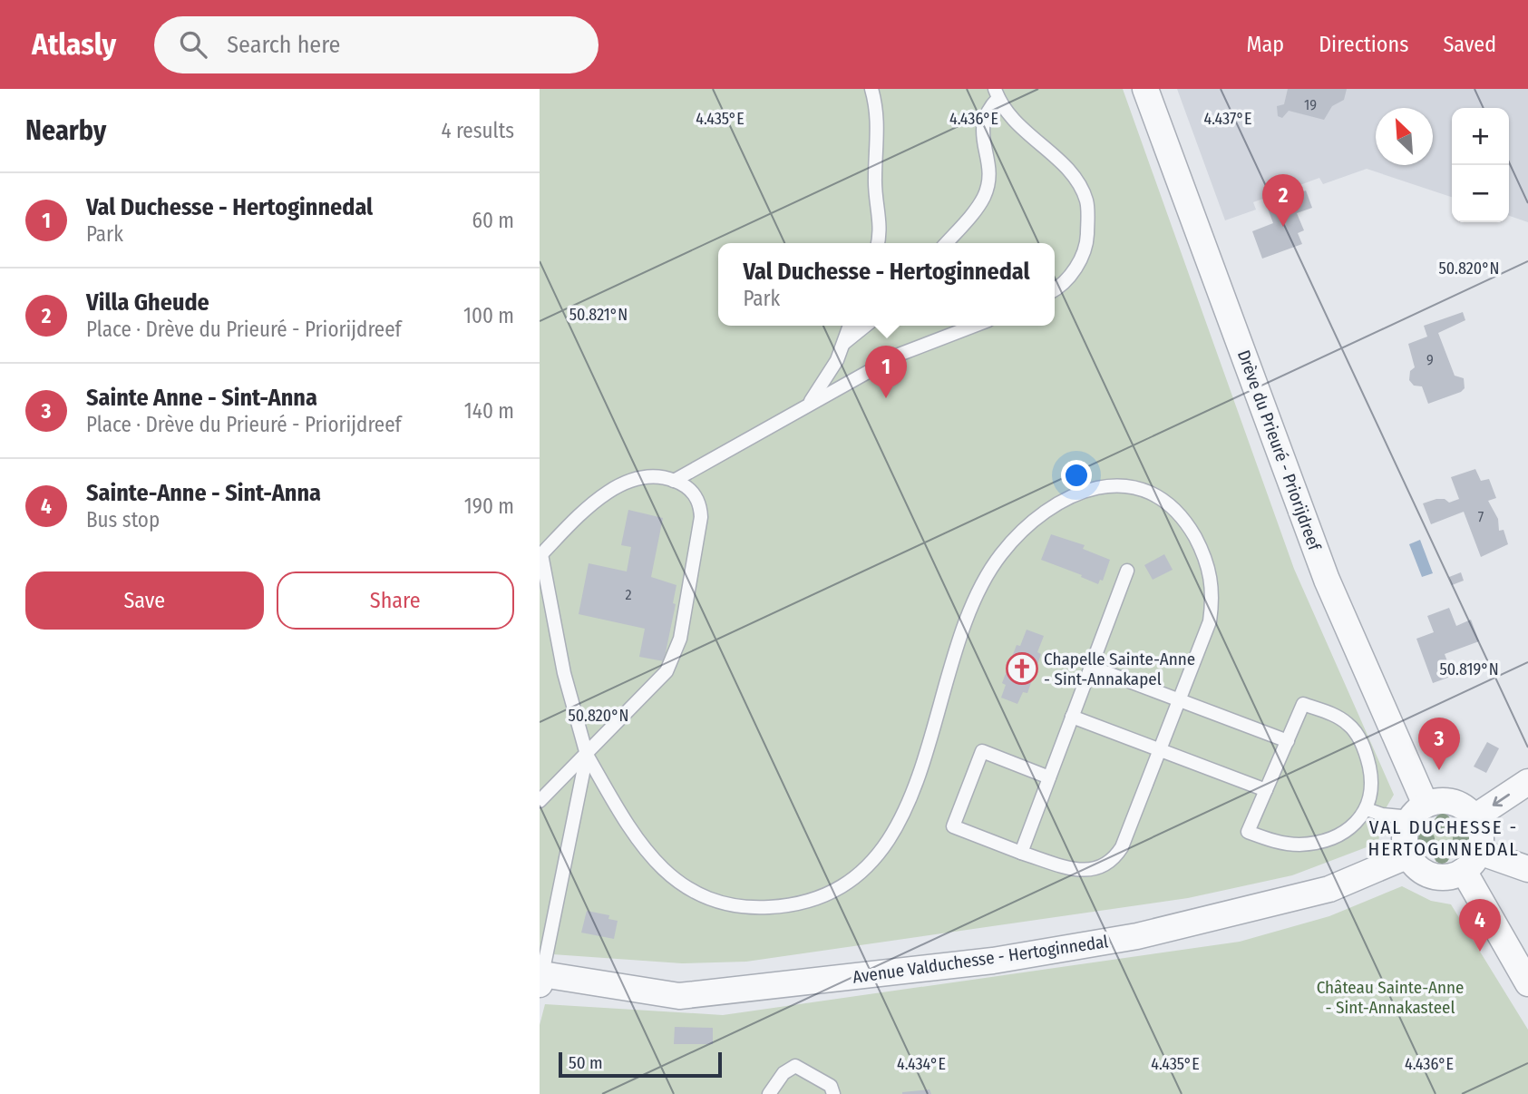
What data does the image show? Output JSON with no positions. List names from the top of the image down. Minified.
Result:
{"streets":{"street":["Drève du Prieuré - Priorijdreef","Avenue Valduchesse - Hertoginnedal"]},"crossings":[["Drève du Prieuré - Priorijdreef","Avenue Valduchesse - Hertoginnedal"]],"districts":["VAL DUCHESSE - HERTOGINNEDAL"],"parks":["Château Sainte-Anne - Sint-Annakasteel"],"places":{"church":["Chapelle Sainte-Anne - Sint-Annakapel"]},"house_numbers":["19","9","7","2"],"scale_bar":"50 m","north":"top left","page":{"header":"Atlasly","search":"Search here","nav":["Map","Directions","Saved"],"heading":["Nearby","4 results"],"map_buttons":["+","−"],"list":[{"mark":"1","name":"Val Duchesse - Hertoginnedal","note":"Park","value":"60 m"},{"mark":"2","name":"Villa Gheude","note":"Place · Drève du Prieuré - Priorijdreef","value":"100 m"},{"mark":"3","name":"Sainte Anne - Sint-Anna","note":"Place · Drève du Prieuré - Priorijdreef","value":"140 m"},{"mark":"4","name":"Sainte-Anne - Sint-Anna","note":"Bus stop","value":"190 m"}],"pins":["2","1","3","4"],"popup":["Val Duchesse - Hertoginnedal","Park"],"buttons":["Save","Share"],"scale":"50 m"},"coordinates":["4.435°E","4.436°E","4.437°E","50.820°N","50.821°N","50.819°N","4.434°E"]}
